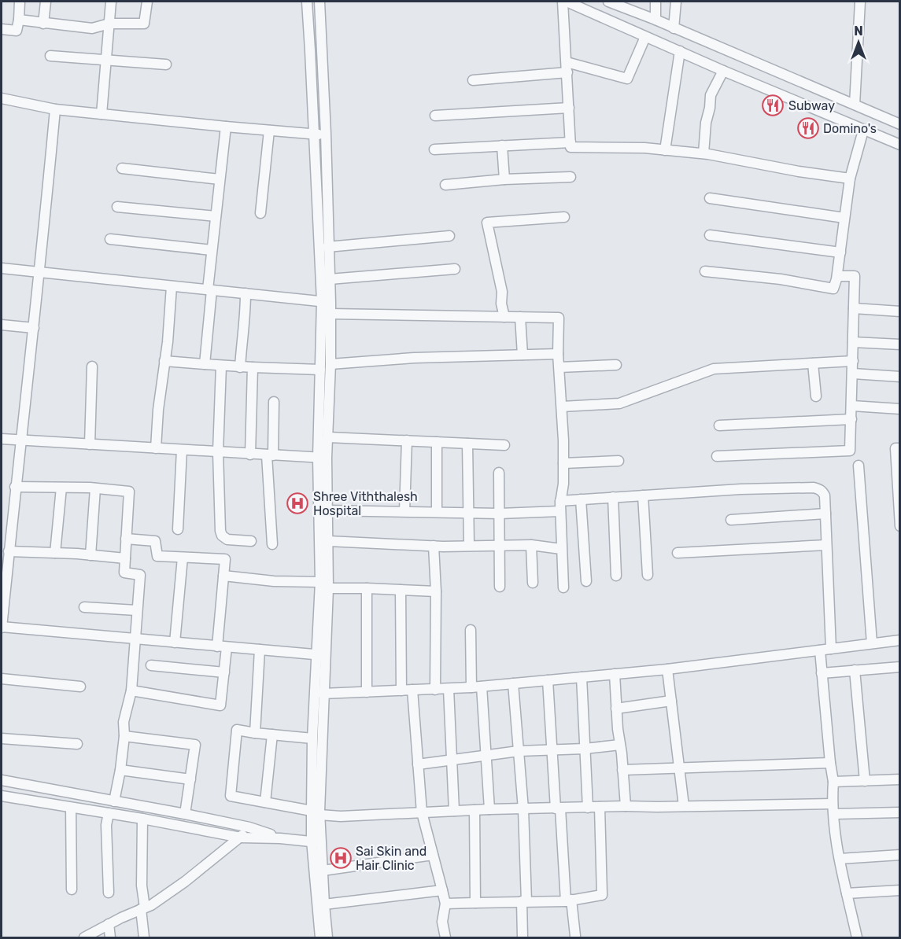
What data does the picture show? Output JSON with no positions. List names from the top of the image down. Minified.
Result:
{"places":{"restaurant":["Subway","Domino's"],"hospital":["Shree Viththalesh Hospital","Sai Skin and Hair Clinic"]},"north":"top"}
